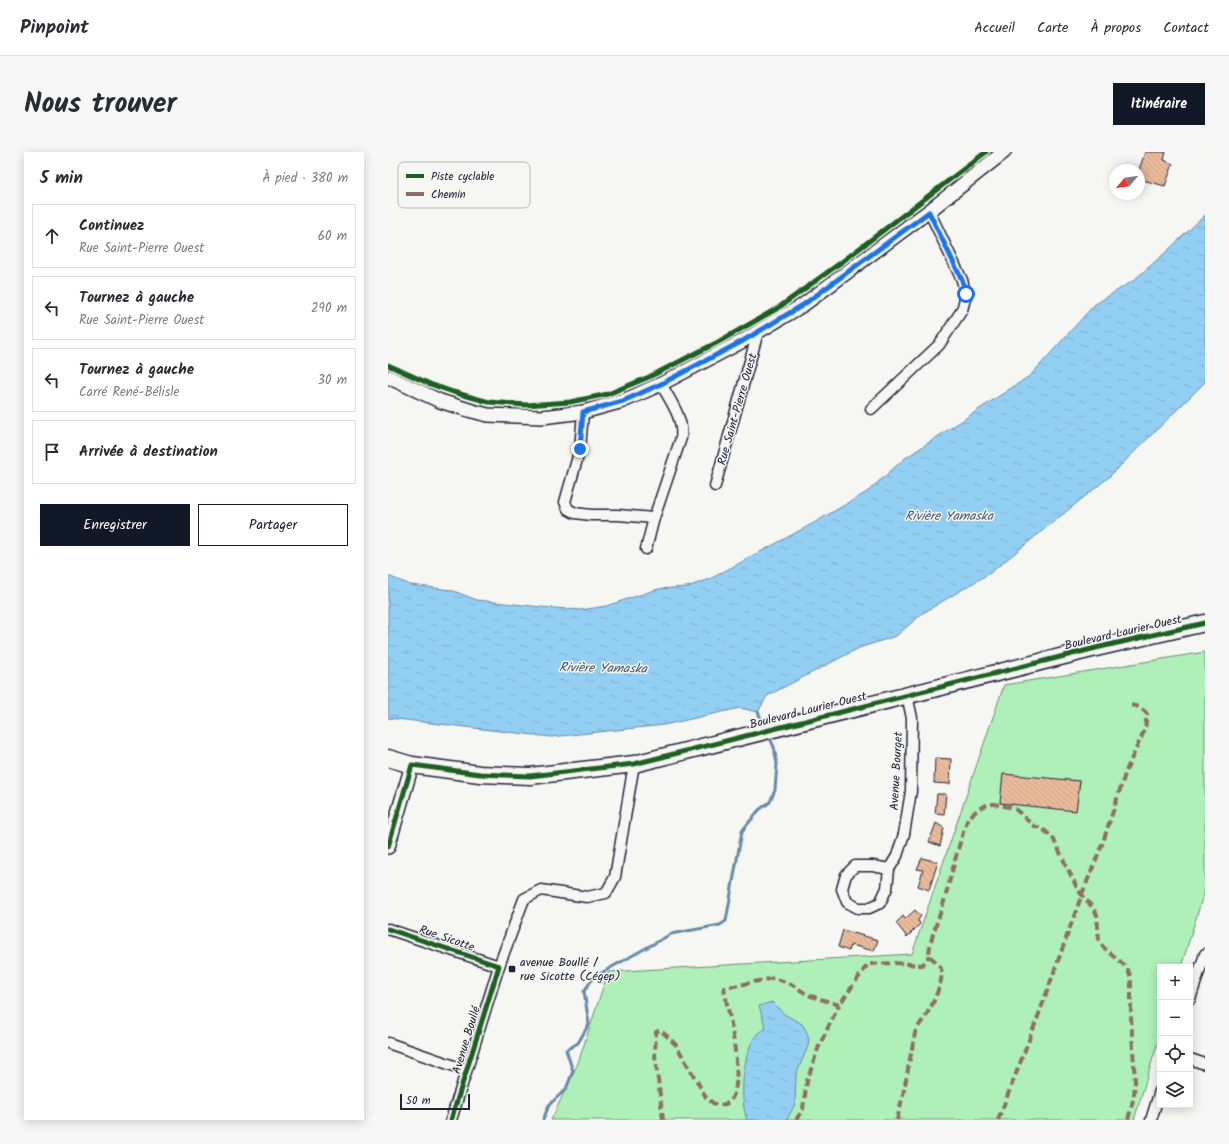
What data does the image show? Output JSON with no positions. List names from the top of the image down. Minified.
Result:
{"streets":{"main road":["Boulevard Laurier Ouest"],"street":["Rue Saint-Pierre Ouest","Avenue Bourget","Rue Sicotte","Avenue Boullé"]},"crossings":[["Boulevard Laurier Ouest","Avenue Bourget"],["Boulevard Laurier Ouest","Avenue Boullé"],["Rue Sicotte","Avenue Boullé"]],"water":["Rivière Yamaska"],"places":{"transit":["avenue Boullé / rue Sicotte (Cégep)"]},"legend":["Piste cyclable","Chemin"],"scale_bar":"50 m","north":"bottom left","page":{"header":"Pinpoint","nav":["Accueil","Carte","À propos","Contact"],"title":"Nous trouver","buttons":["Itinéraire",["Enregistrer","Partager"]],"heading":["5 min","À pied · 380 m"],"list":[["Continuez","Rue Saint-Pierre Ouest","60 m"],["Tournez à gauche","Rue Saint-Pierre Ouest","290 m"],["Tournez à gauche","Carré René-Bélisle","30 m"],"Arrivée à destination"],"map_buttons":["+","−"],"scale":"50 m"}}
